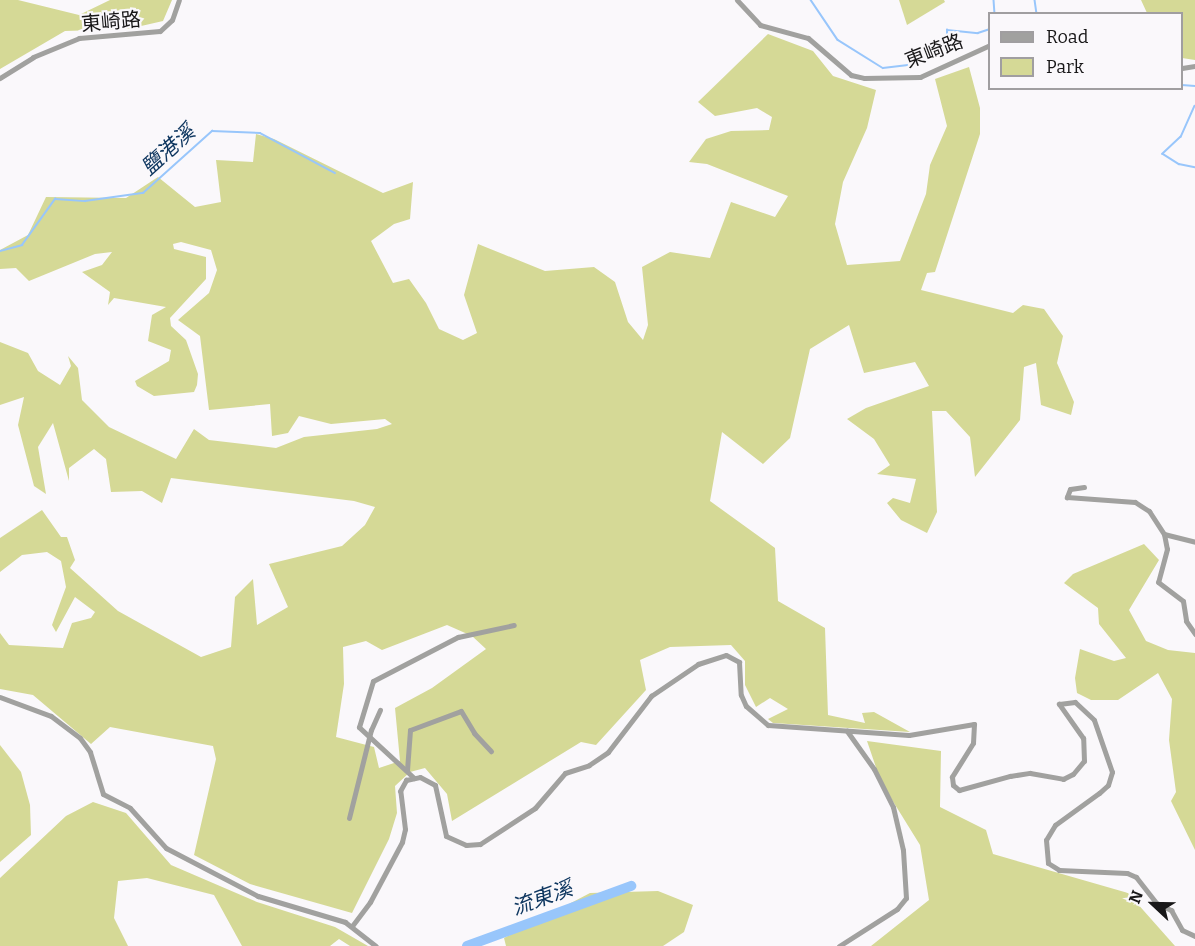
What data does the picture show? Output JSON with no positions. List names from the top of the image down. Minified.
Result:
{"streets":{"street":["東崎路"]},"water":["鹽港溪","流東溪"],"legend":["Road","Park"],"north":"left"}
